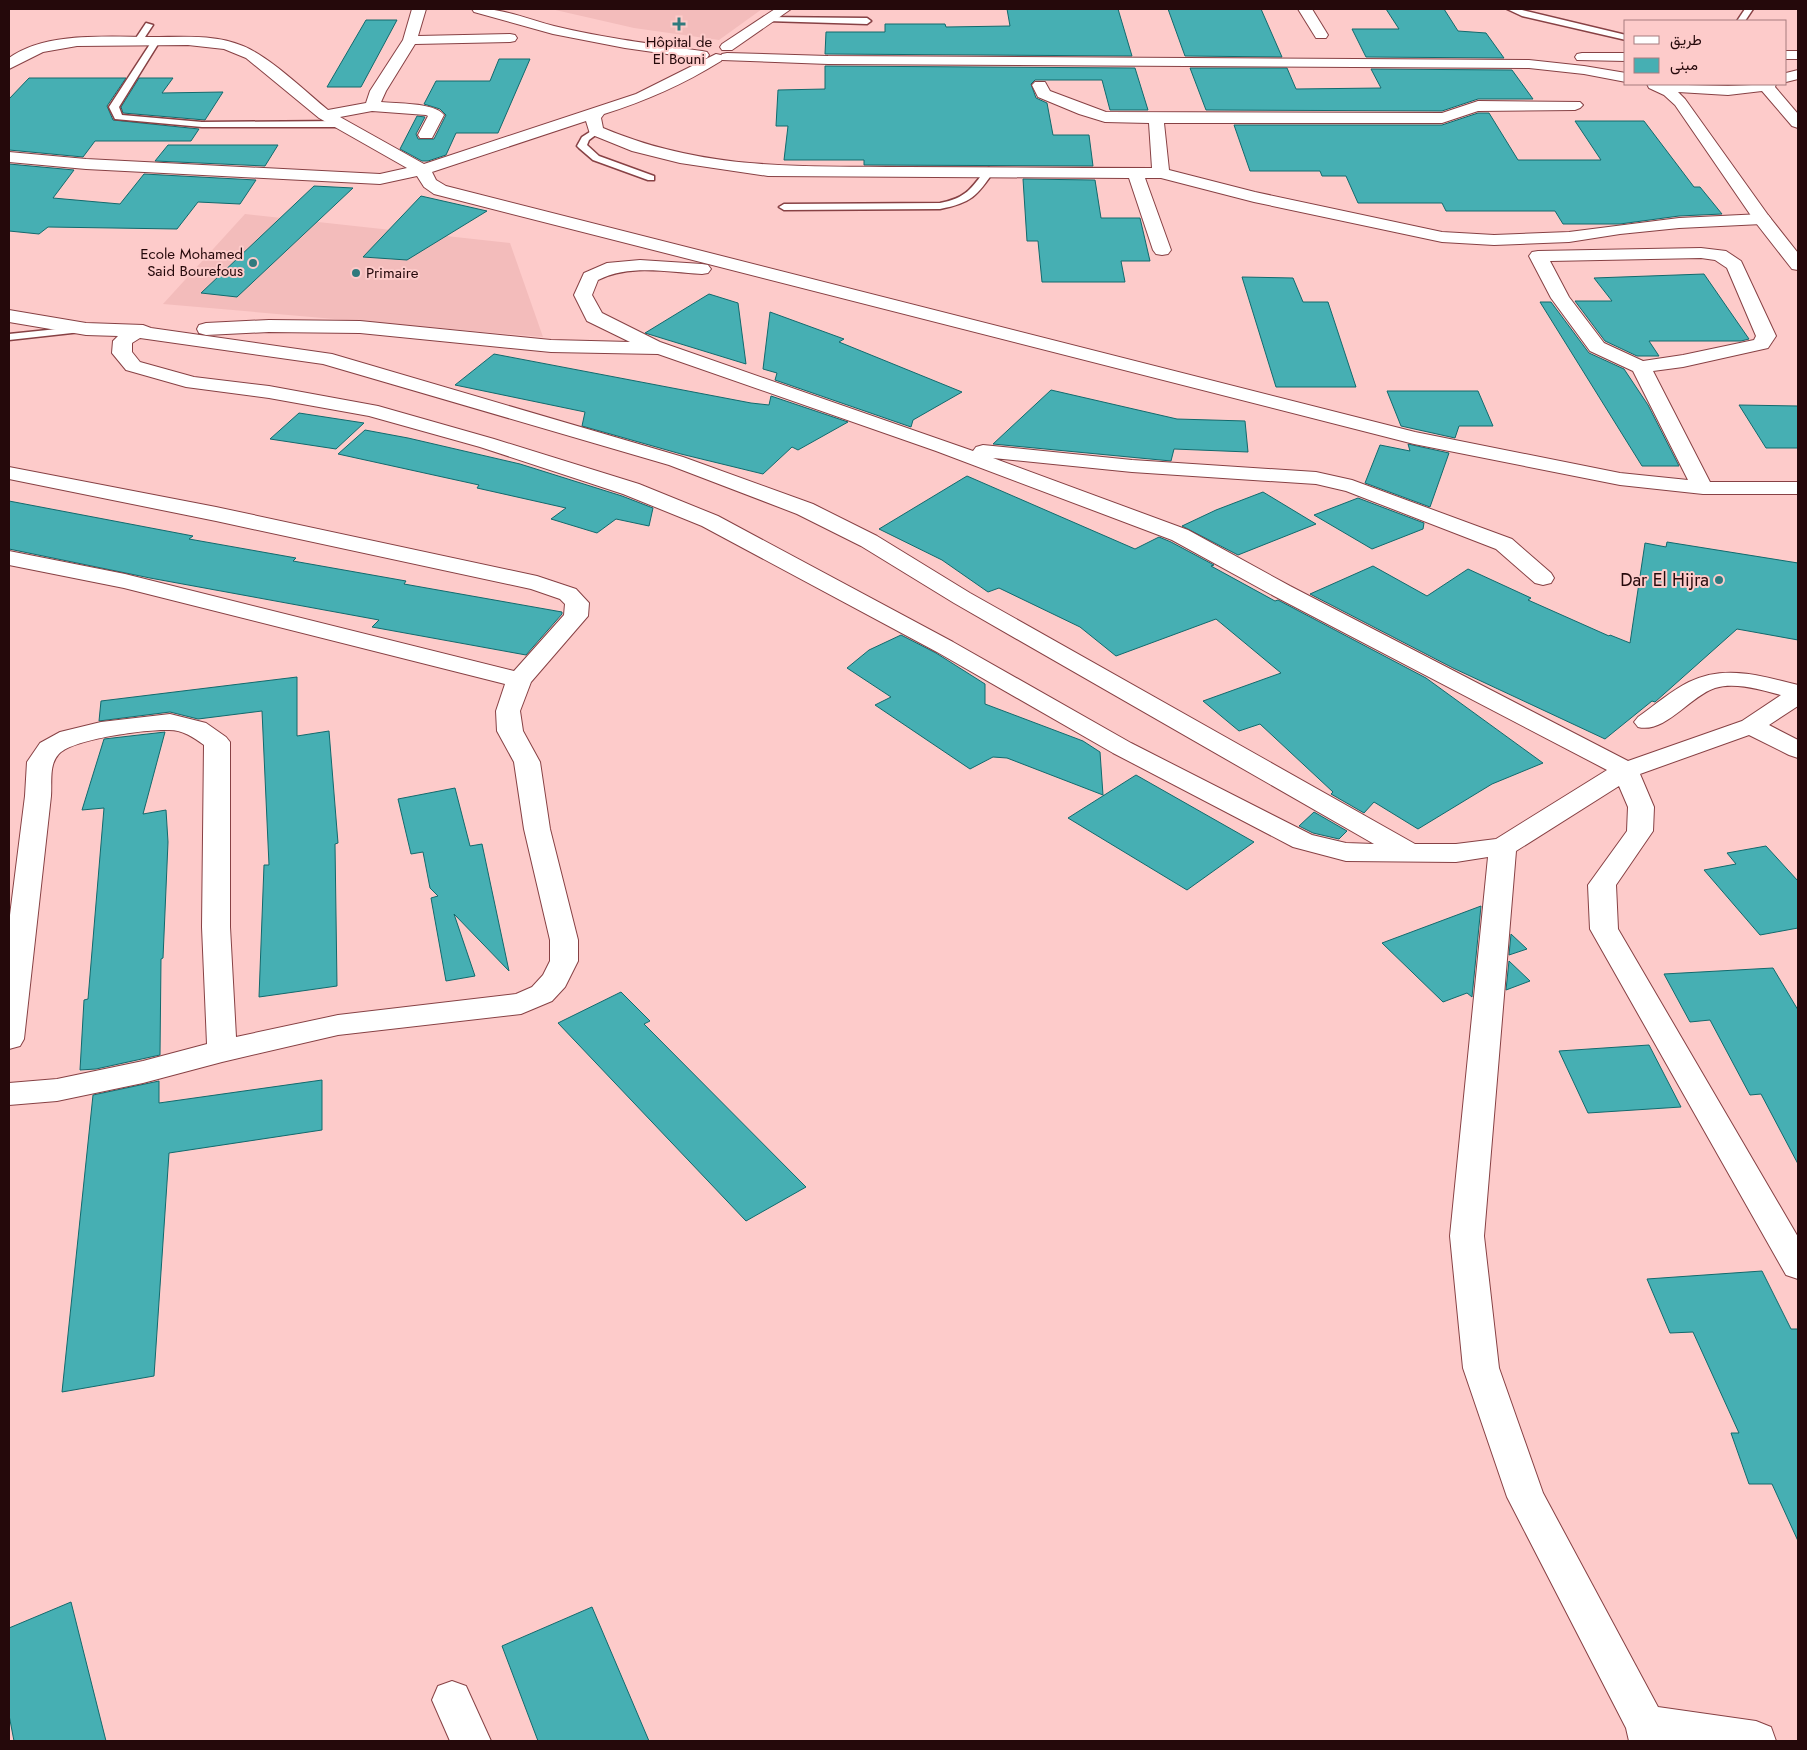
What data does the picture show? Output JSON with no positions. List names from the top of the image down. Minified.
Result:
{"places":{"health":["Hôpital de El Bouni"],"other":["Ecole Mohamed Said Bourefous","Primaire","Dar El Hijra"]},"legend":["طريق","مبنى"]}
